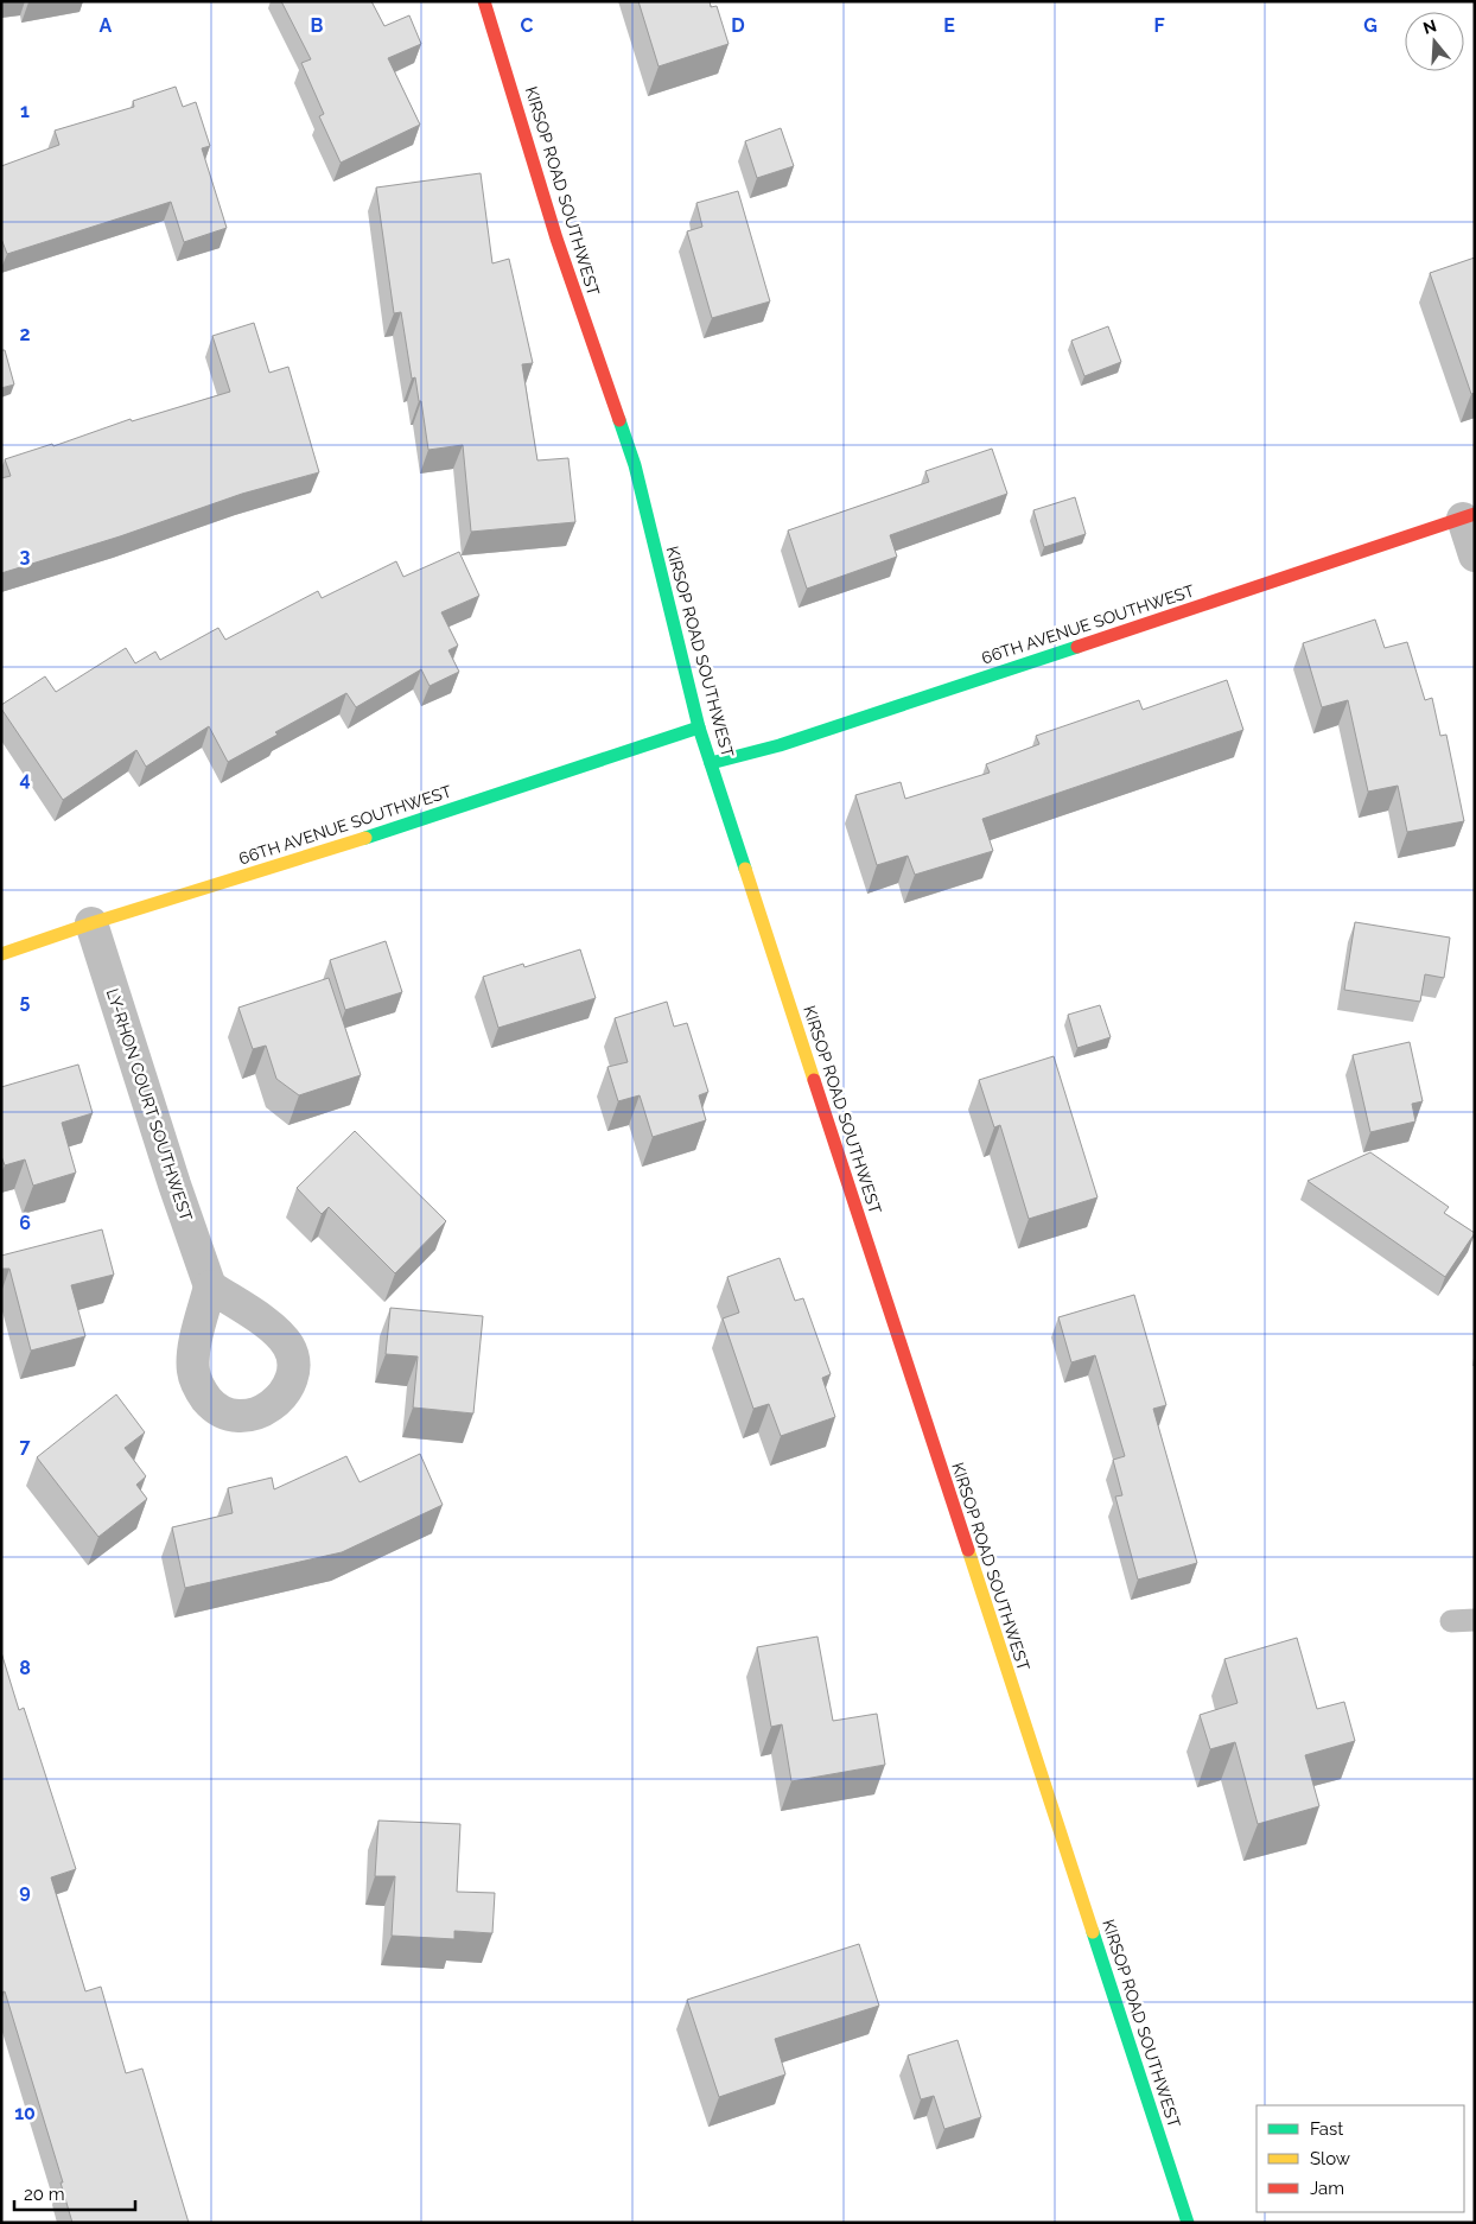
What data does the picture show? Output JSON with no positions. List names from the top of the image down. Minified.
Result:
{"streets":{"street":["KIRSOP ROAD SOUTHWEST","66TH AVENUE SOUTHWEST","LY-RHON COURT SOUTHWEST"]},"crossings":[["KIRSOP ROAD SOUTHWEST","66TH AVENUE SOUTHWEST"],["66TH AVENUE SOUTHWEST","LY-RHON COURT SOUTHWEST"]],"legend":["Fast","Slow","Jam"],"scale_bar":"20 m","north":"top","grid":{"columns":["A","B","C","D","E","F","G"],"rows":["1","2","3","4","5","6","7","8","9","10"]}}
